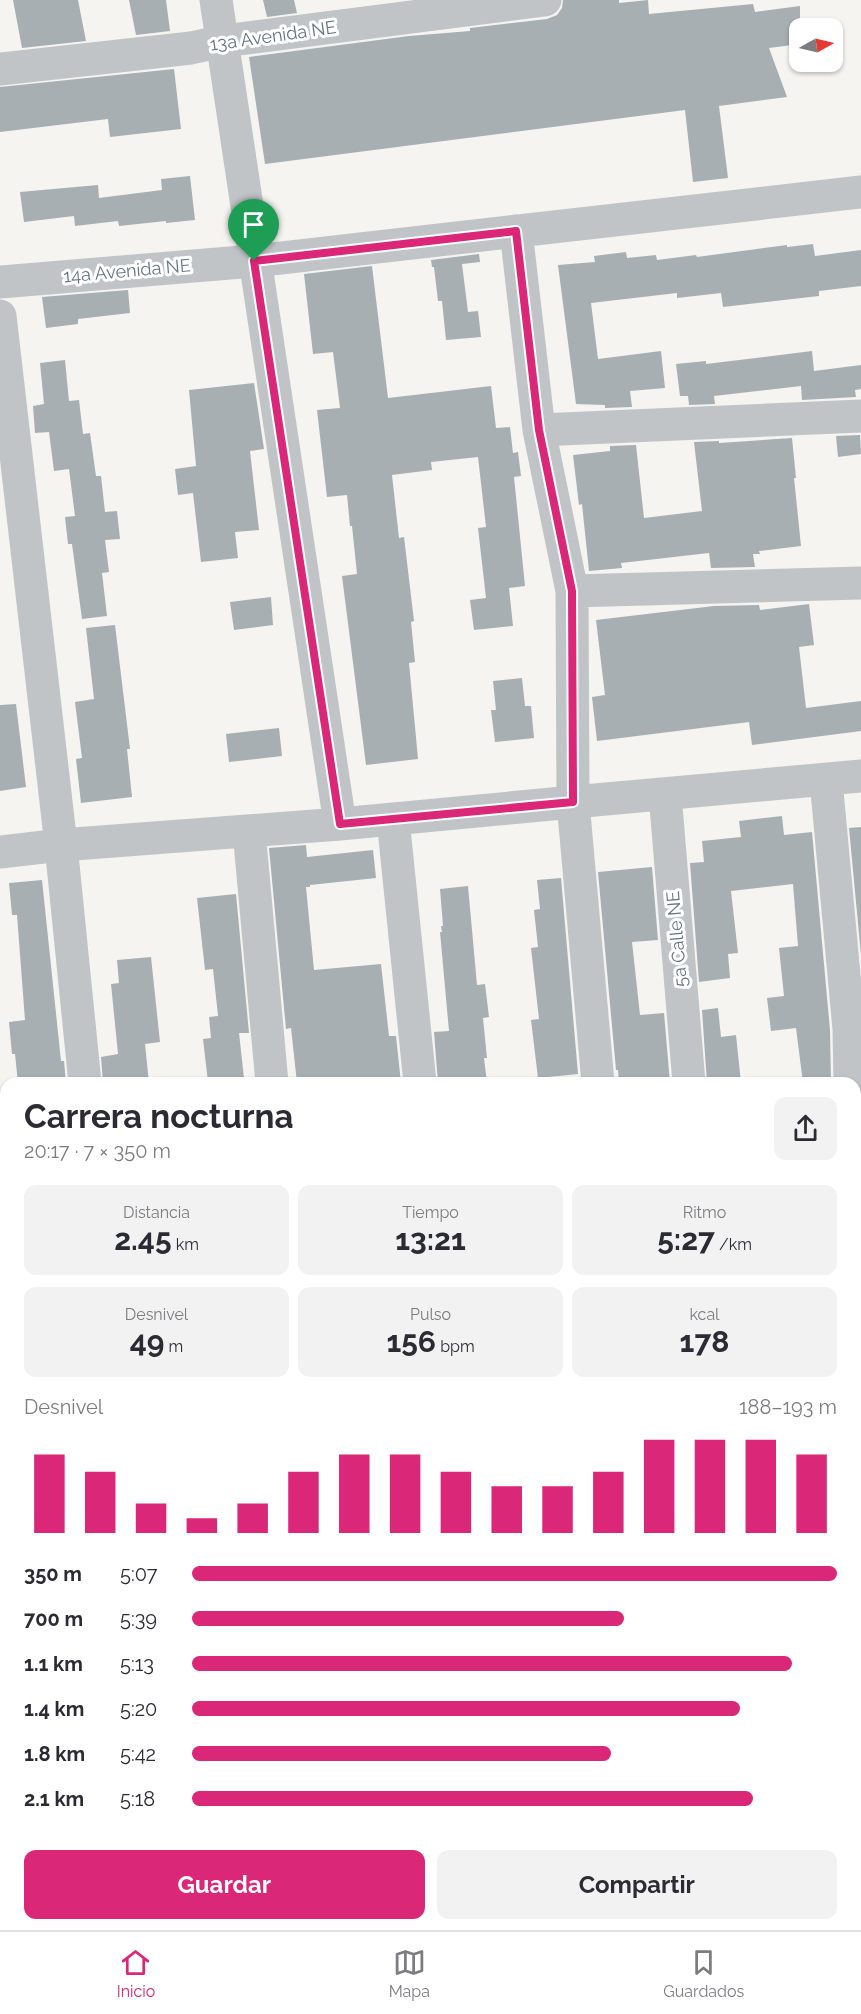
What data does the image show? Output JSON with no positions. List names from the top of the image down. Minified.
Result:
{"streets":{"street":["13a Avenida NE","14a Avenida NE","5a Calle NE"]},"north":"right","page":{"heading":["Carrera nocturna","20:17 · 7 × 350 m"],"stats":[["Distancia","2.45 km"],["Tiempo","13:21"],["Ritmo","5:27 /km"],["Desnivel","49 m"],["Pulso","156 bpm"],["kcal","178"]],"chart":["Desnivel","188–193 m"],"list":[{"name":"350 m","note":"5:07"},{"name":"700 m","note":"5:39"},{"name":"1.1 km","note":"5:13"},{"name":"1.4 km","note":"5:20"},{"name":"1.8 km","note":"5:42"},{"name":"2.1 km","note":"5:18"}],"buttons":["Guardar","Compartir"],"tabs":["Inicio","Mapa","Guardados"]}}
